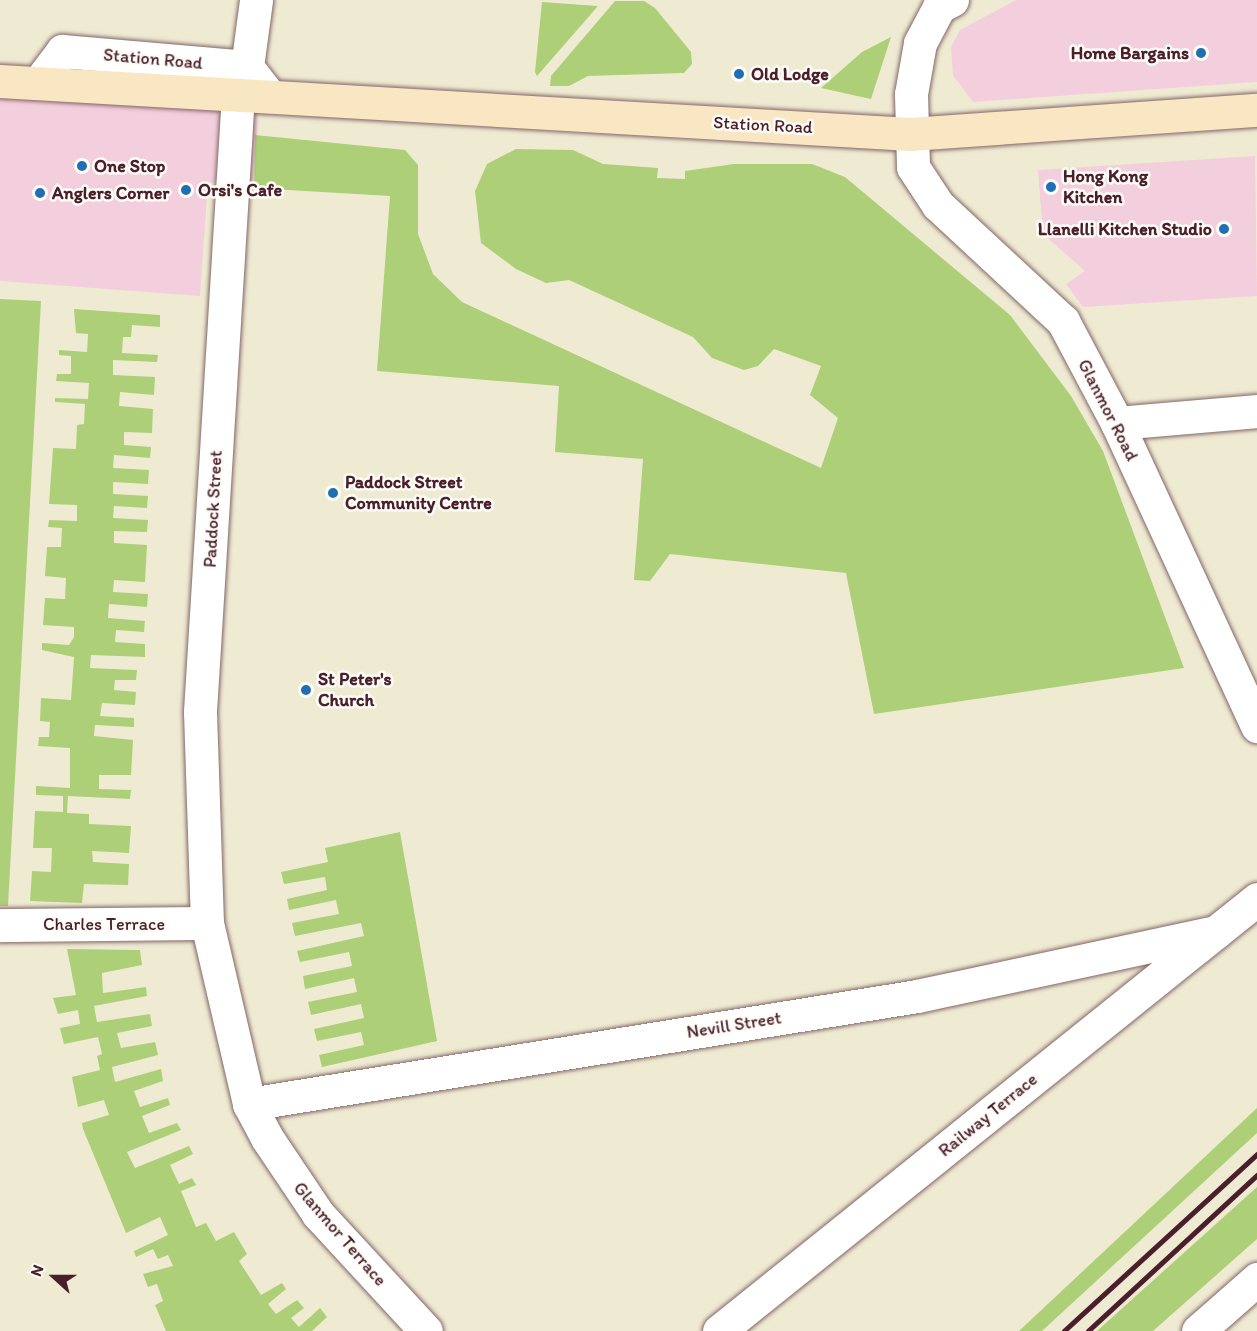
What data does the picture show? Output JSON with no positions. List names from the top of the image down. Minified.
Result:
{"streets":{"main road":["Station Road"],"street":["Glanmor Road","Paddock Street","Charles Terrace","Nevill Street","Railway Terrace","Glanmor Terrace"]},"crossings":[["Station Road","Glanmor Road"],["Station Road","Paddock Street"],["Paddock Street","Charles Terrace"],["Paddock Street","Glanmor Terrace"],["Charles Terrace","Glanmor Terrace"],["Nevill Street","Railway Terrace"],["Nevill Street","Glanmor Terrace"]],"places":["Home Bargains","Old Lodge","One Stop","Hong Kong Kitchen","Orsi's Cafe","Anglers Corner","Llanelli Kitchen Studio","Paddock Street Community Centre","St Peter's Church"],"north":"left"}
